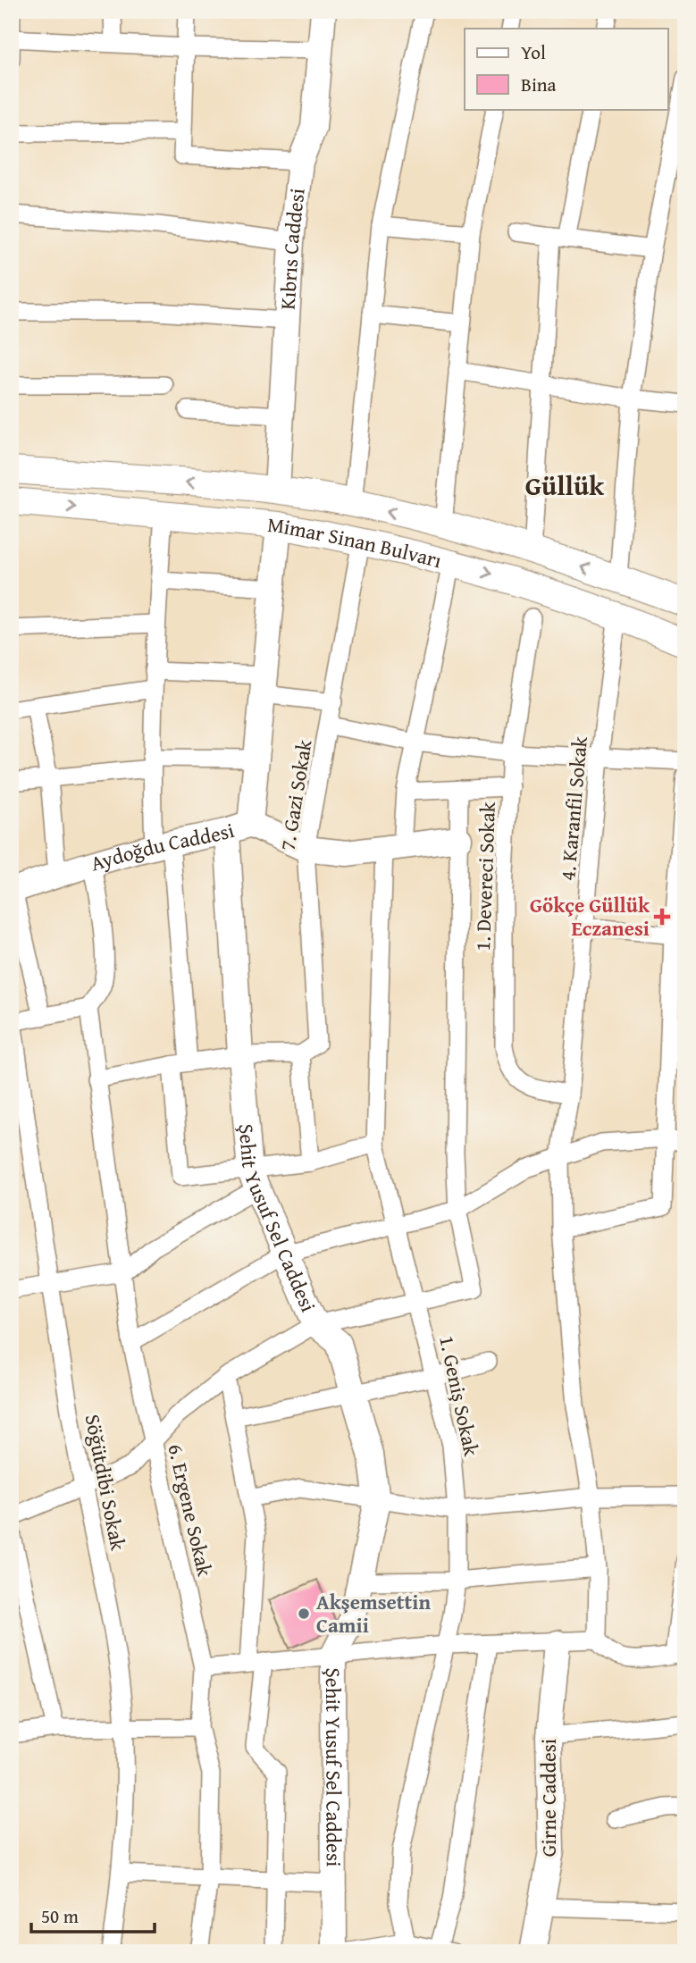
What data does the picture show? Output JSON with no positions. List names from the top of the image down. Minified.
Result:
{"streets":{"main road":["Kıbrıs Caddesi","Mimar Sinan Bulvarı","Aydoğdu Caddesi","Şehit Yusuf Sel Caddesi","Girne Caddesi"],"street":["7. Gazi Sokak","4. Karanfil Sokak","1. Devereci Sokak","1. Geniş Sokak","Söğütdibi Sokak","6. Ergene Sokak"]},"crossings":[["Kıbrıs Caddesi","Mimar Sinan Bulvarı"],["Mimar Sinan Bulvarı","7. Gazi Sokak"],["Mimar Sinan Bulvarı","4. Karanfil Sokak"],["Mimar Sinan Bulvarı","1. Geniş Sokak"],["7. Gazi Sokak","Aydoğdu Caddesi"],["4. Karanfil Sokak","1. Devereci Sokak"],["Aydoğdu Caddesi","Şehit Yusuf Sel Caddesi"],["Aydoğdu Caddesi","1. Geniş Sokak"]],"districts":["Güllük"],"places":{"health":["Gökçe Güllük Eczanesi"],"other":["Akşemsettin Camii"]},"legend":["Yol","Bina"],"scale_bar":"50 m"}
